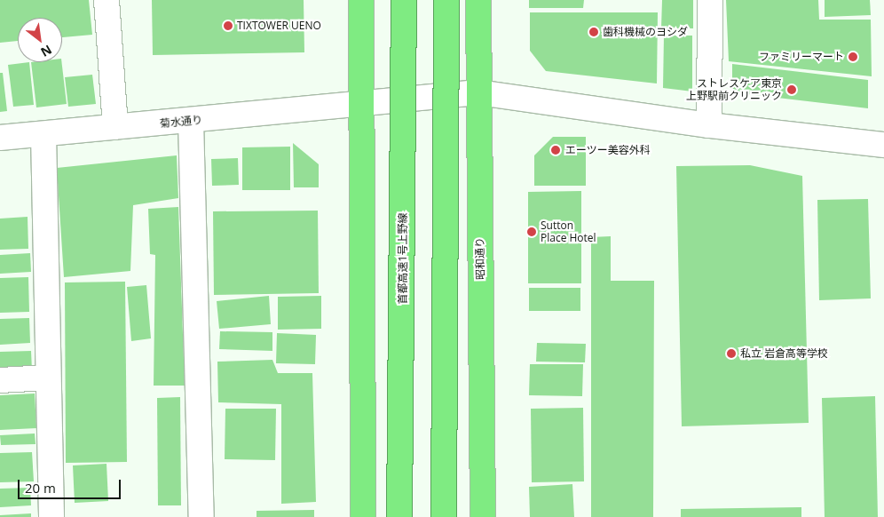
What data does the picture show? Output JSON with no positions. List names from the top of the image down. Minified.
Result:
{"streets":{"highway":["首都高速1号上野線","昭和通り"],"street":["菊水通り"]},"crossings":[["菊水通り","昭和通り"]],"places":["TIXTOWER UENO","歯科機械のヨシダ","ファミリーマート","ストレスケア東京 上野駅前クリニック","エーツー美容外科","Sutton Place Hotel","私立 岩倉高等学校"],"scale_bar":"20 m","north":"bottom right"}
